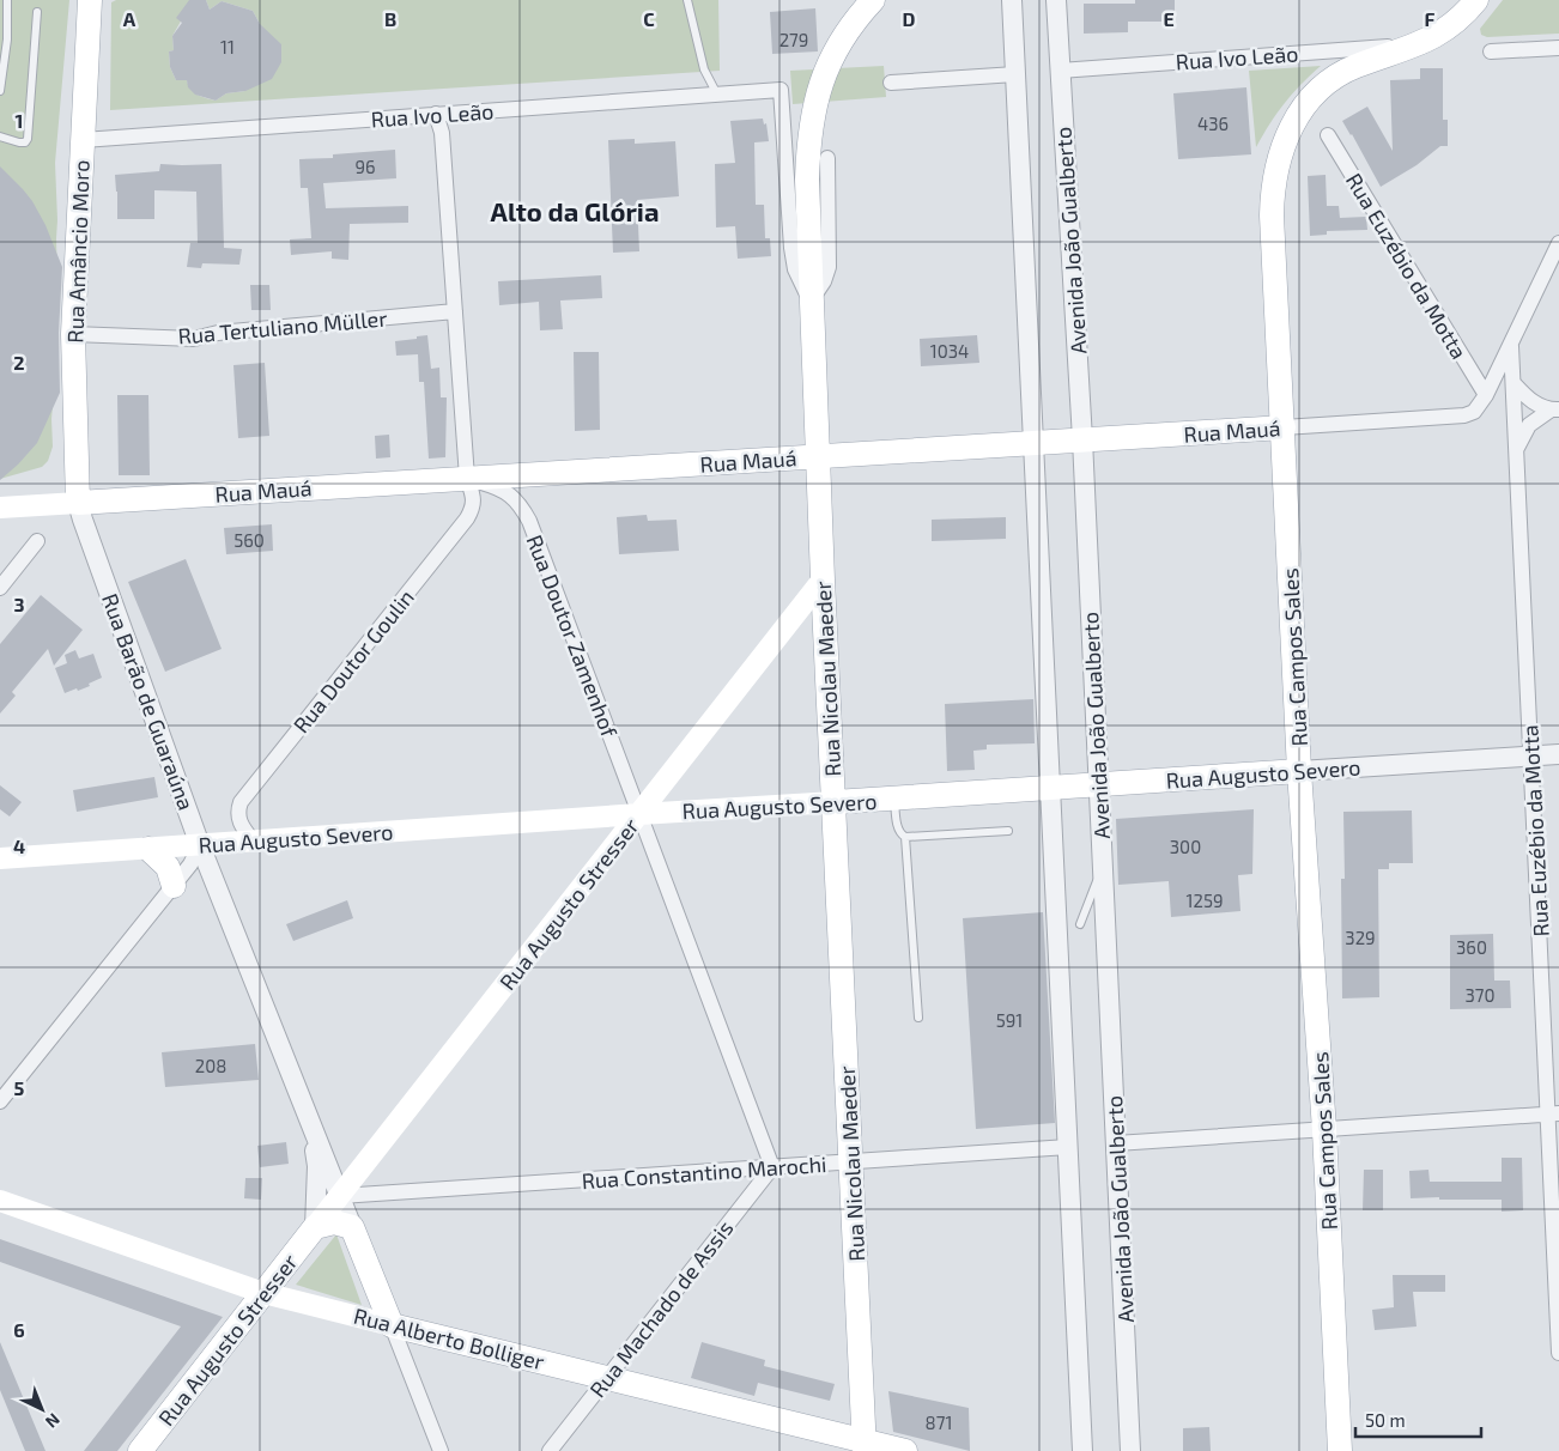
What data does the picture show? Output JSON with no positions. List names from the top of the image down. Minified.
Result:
{"streets":{"main road":["Rua Amâncio Moro","Rua Mauá","Rua Campos Sales","Rua Nicolau Maeder","Rua Barão de Guaraúna","Rua Augusto Severo","Rua Augusto Stresser","Rua Alberto Bolliger"],"street":["Rua Ivo Leão","Avenida João Gualberto","Rua Euzébio da Motta","Rua Tertuliano Müller","Rua Doutor Zamenhof","Rua Doutor Goulin","Rua Constantino Marochi","Rua Machado de Assis"]},"crossings":[["Rua Ivo Leão","Avenida João Gualberto"],["Rua Ivo Leão","Rua Amâncio Moro"],["Rua Ivo Leão","Rua Campos Sales"],["Rua Ivo Leão","Rua Nicolau Maeder"],["Avenida João Gualberto","Rua Mauá"],["Avenida João Gualberto","Rua Augusto Severo"],["Avenida João Gualberto","Rua Constantino Marochi"],["Rua Amâncio Moro","Rua Tertuliano Müller"],["Rua Amâncio Moro","Rua Mauá"],["Rua Amâncio Moro","Rua Barão de Guaraúna"],["Rua Euzébio da Motta","Rua Mauá"],["Rua Euzébio da Motta","Rua Augusto Severo"],["Rua Mauá","Rua Doutor Zamenhof"],["Rua Mauá","Rua Campos Sales"],["Rua Mauá","Rua Doutor Goulin"],["Rua Mauá","Rua Nicolau Maeder"],["Rua Mauá","Rua Barão de Guaraúna"],["Rua Doutor Zamenhof","Rua Doutor Goulin"],["Rua Doutor Zamenhof","Rua Augusto Severo"],["Rua Doutor Zamenhof","Rua Augusto Stresser"],["Rua Doutor Zamenhof","Rua Constantino Marochi"],["Rua Doutor Zamenhof","Rua Machado de Assis"],["Rua Campos Sales","Rua Augusto Severo"],["Rua Doutor Goulin","Rua Augusto Severo"],["Rua Nicolau Maeder","Rua Augusto Severo"],["Rua Nicolau Maeder","Rua Augusto Stresser"],["Rua Nicolau Maeder","Rua Constantino Marochi"],["Rua Nicolau Maeder","Rua Alberto Bolliger"],["Rua Barão de Guaraúna","Rua Augusto Severo"],["Rua Barão de Guaraúna","Rua Augusto Stresser"],["Rua Barão de Guaraúna","Rua Constantino Marochi"],["Rua Barão de Guaraúna","Rua Alberto Bolliger"],["Rua Augusto Severo","Rua Augusto Stresser"],["Rua Augusto Stresser","Rua Constantino Marochi"],["Rua Augusto Stresser","Rua Alberto Bolliger"],["Rua Constantino Marochi","Rua Machado de Assis"],["Rua Machado de Assis","Rua Alberto Bolliger"]],"districts":["Alto da Glória"],"house_numbers":["279","11","436","96","1034","560","300","1259","329","360","370","591","208","871"],"scale_bar":"50 m","north":"bottom right","grid":{"columns":["A","B","C","D","E","F"],"rows":["1","2","3","4","5","6"]}}
